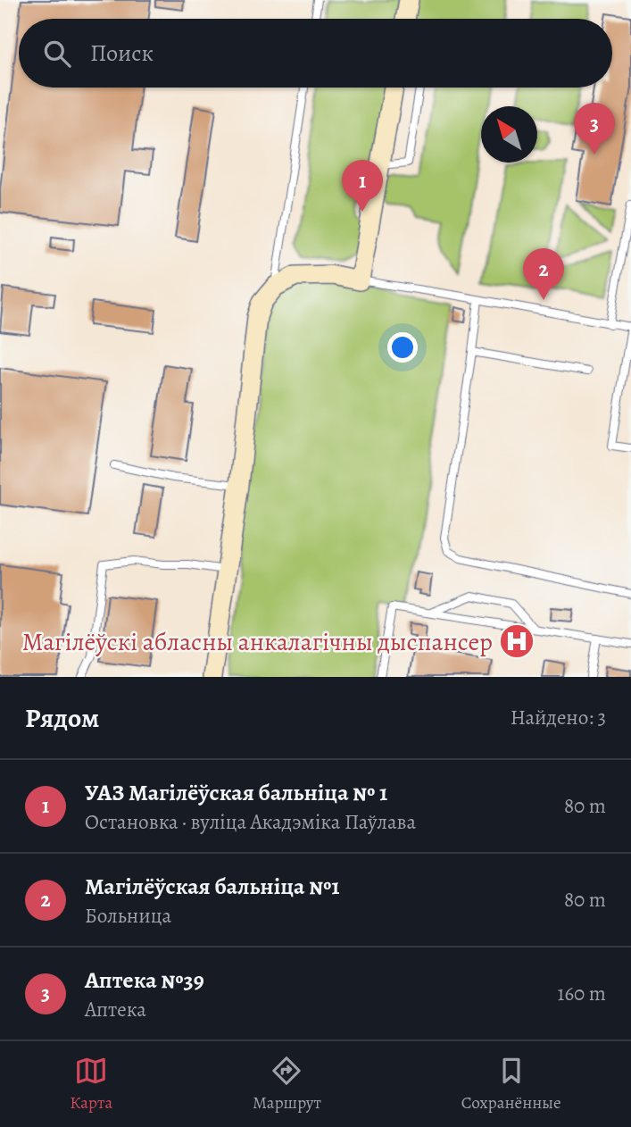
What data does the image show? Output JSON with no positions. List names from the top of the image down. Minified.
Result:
{"places":{"hospital":["Магілёўскі абласны анкалагічны дыспансер"]},"north":"top left","page":{"search":"Поиск","pins":["3","1","2"],"heading":["Рядом","Найдено: 3"],"list":[{"mark":"1","name":"УАЗ Магілёўская бальніца № 1","note":"Остановка · вуліца Акадэміка Паўлава","value":"80 m"},{"mark":"2","name":"Магілёўская бальніца №1","note":"Больница","value":"80 m"},{"mark":"3","name":"Аптека №39","note":"Аптека","value":"160 m"}],"nav":["Карта","Маршрут","Сохранённые"]}}
